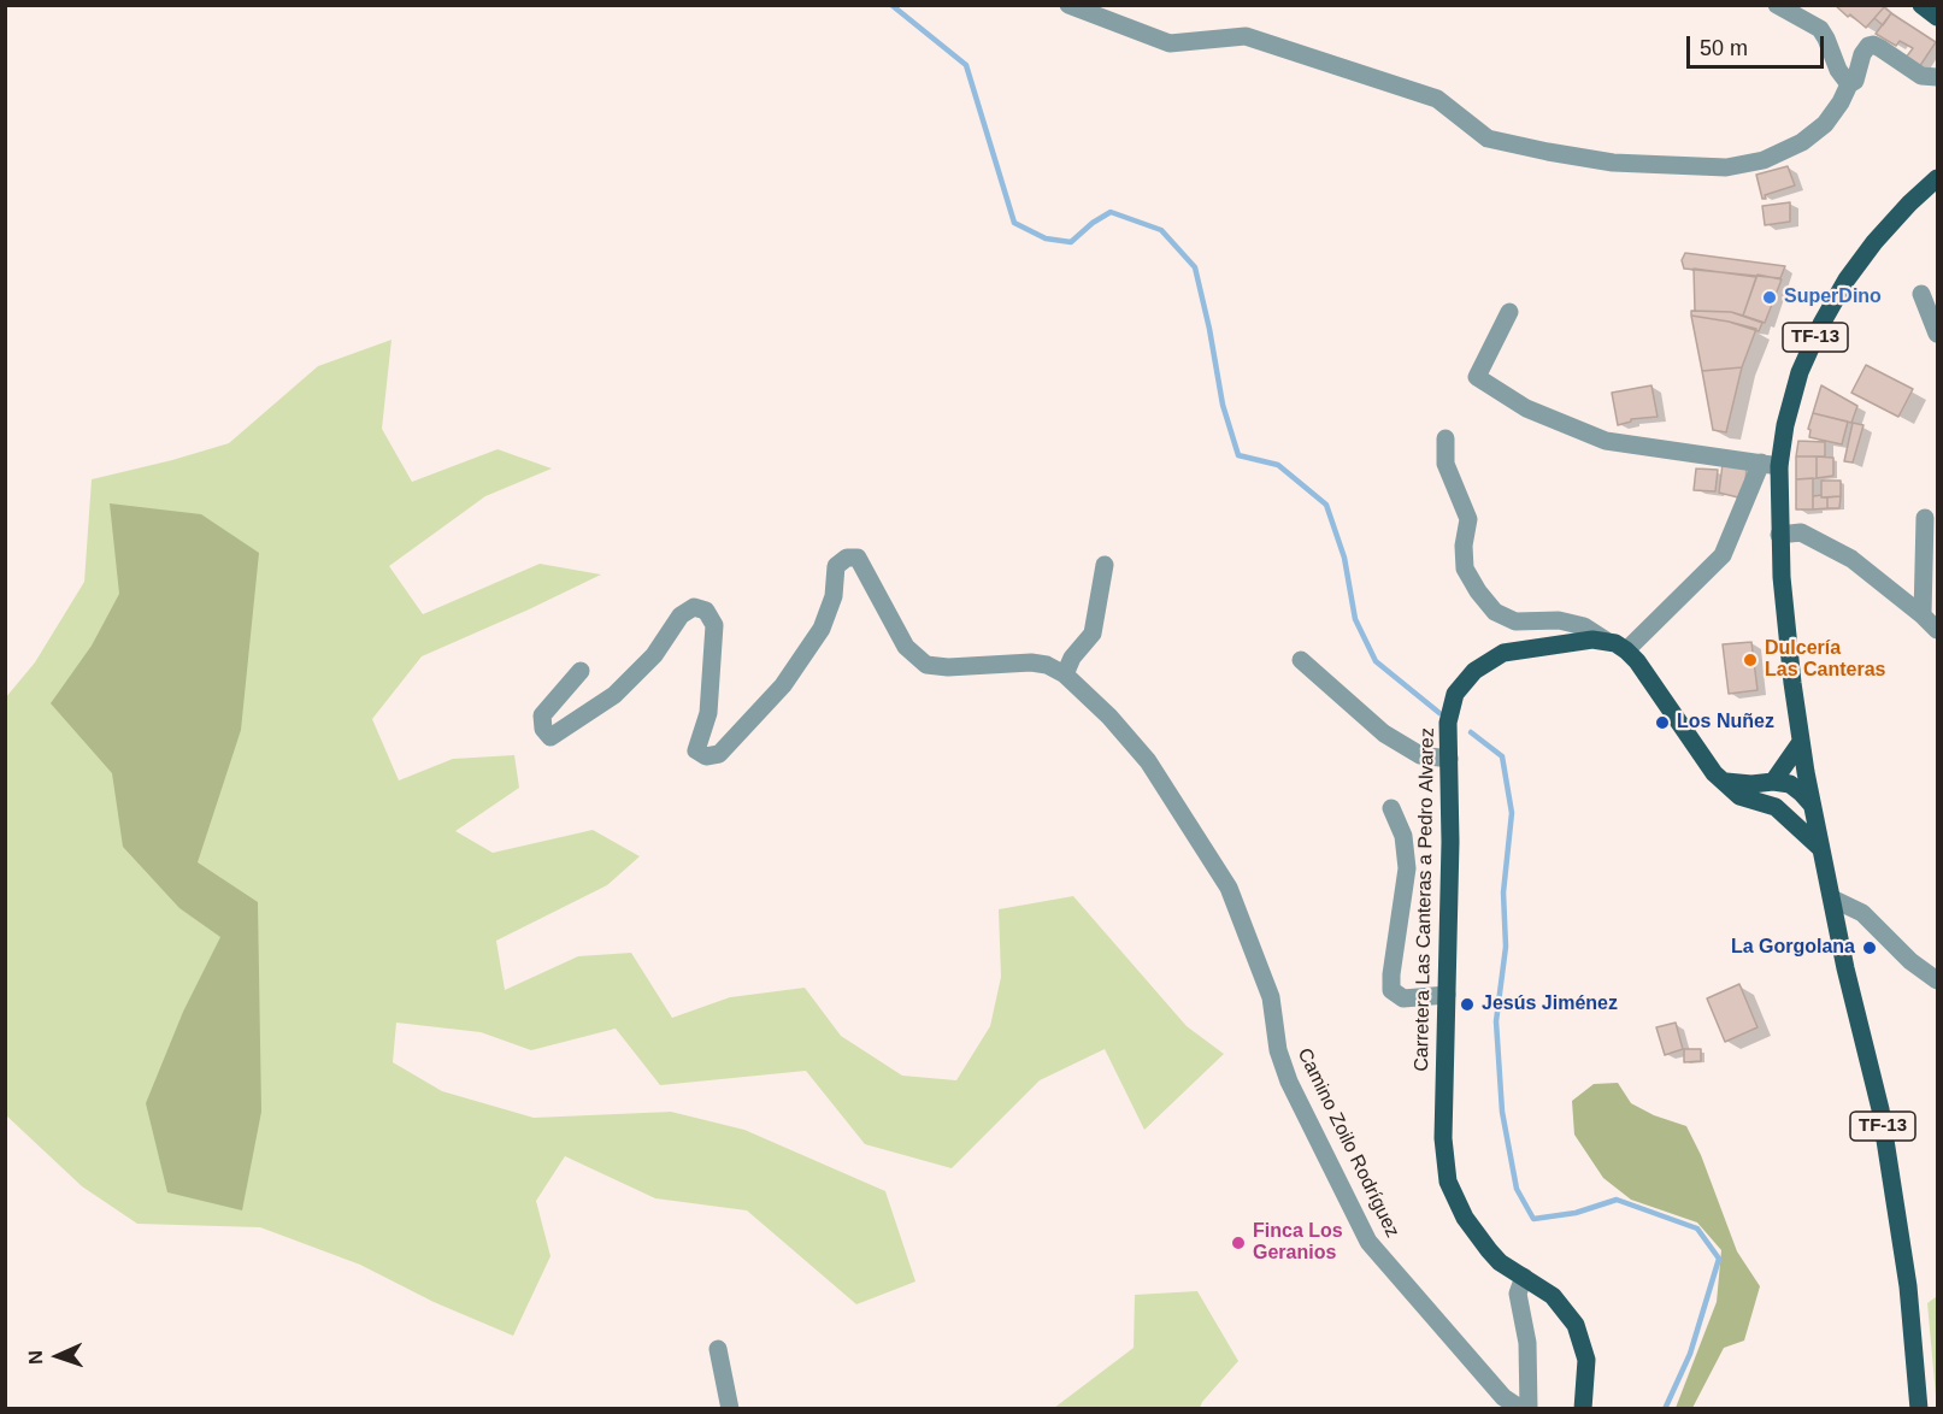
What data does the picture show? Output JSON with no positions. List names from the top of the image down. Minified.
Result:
{"streets":{"main road":["TF-13","Carretera Las Canteras a Pedro Alvarez"],"street":["Camino Zoilo Rodríguez"]},"places":["SuperDino","Dulcería Las Canteras","Los Nuñez","La Gorgolana","Jesús Jiménez","Finca Los Geranios"],"scale_bar":"50 m","north":"left"}
